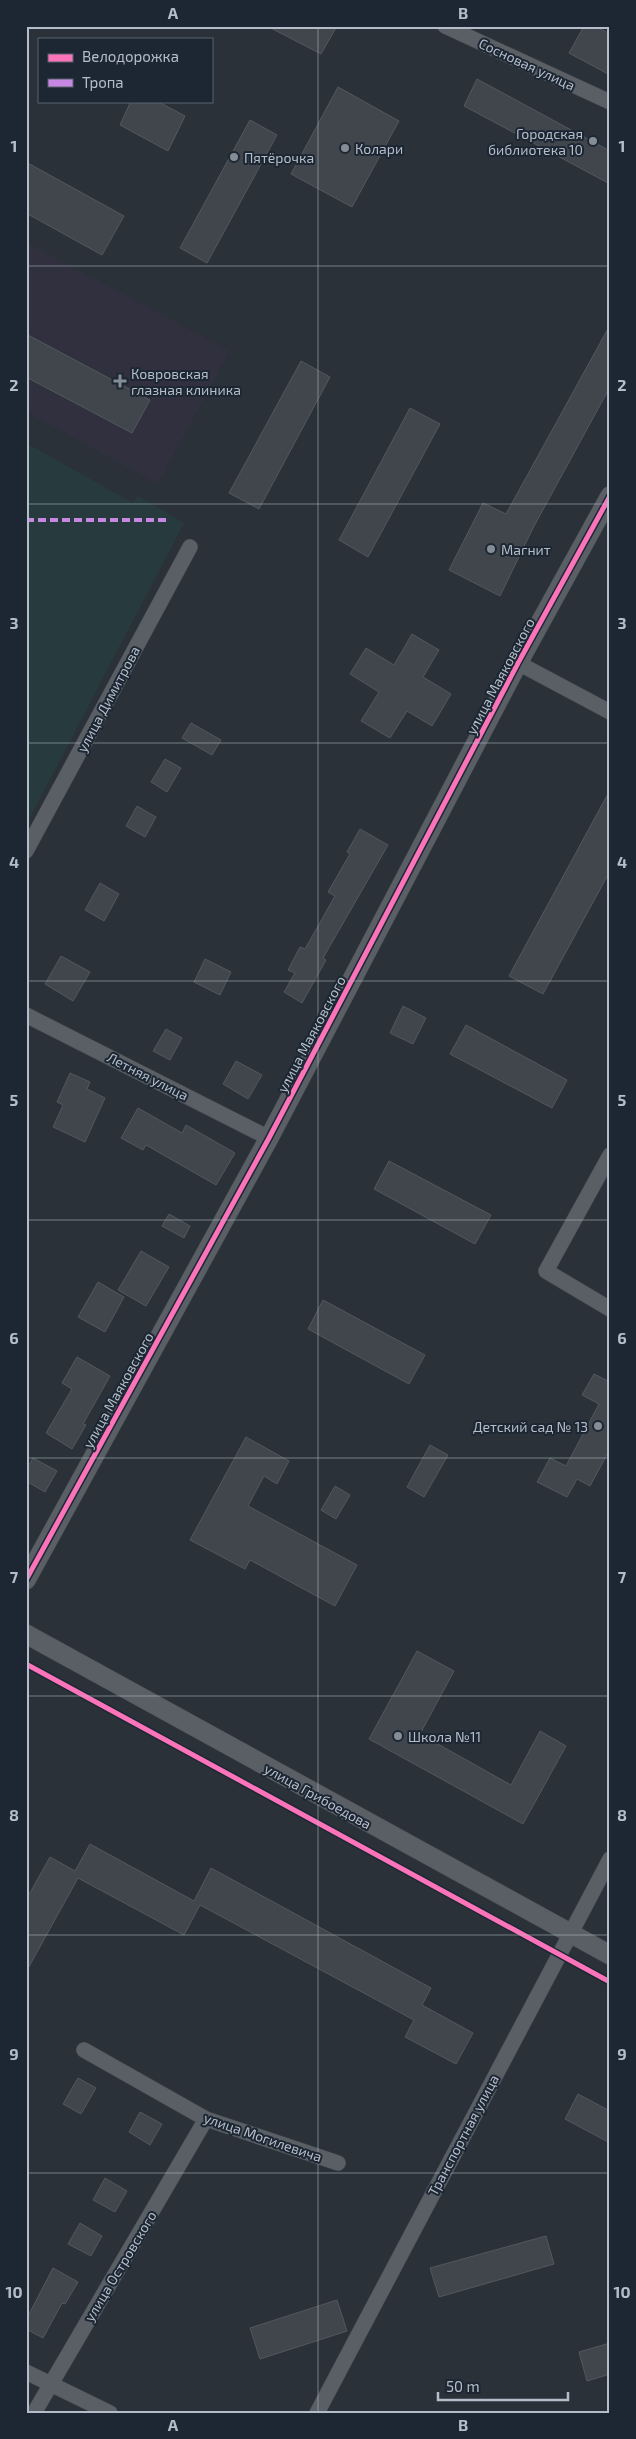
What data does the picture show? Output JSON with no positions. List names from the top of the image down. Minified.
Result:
{"streets":{"street":["Сосновая улица","улица Маяковского","улица Димитрова","Летняя улица","улица Грибоедова","Транспортная улица","улица Могилевича","улица Островского"]},"crossings":[["улица Маяковского","Летняя улица"],["улица Грибоедова","Транспортная улица"],["улица Могилевича","улица Островского"]],"places":{"other":["Городская библиотека 10","Колари","Пятёрочка","Магнит","Детский сад № 13","Школа №11"],"health":["Ковровская глазная клиника"]},"legend":["Велодорожка","Тропа"],"scale_bar":"50 m","grid":{"columns":["A","B"],"rows":["1","2","3","4","5","6","7","8","9","10"]}}
